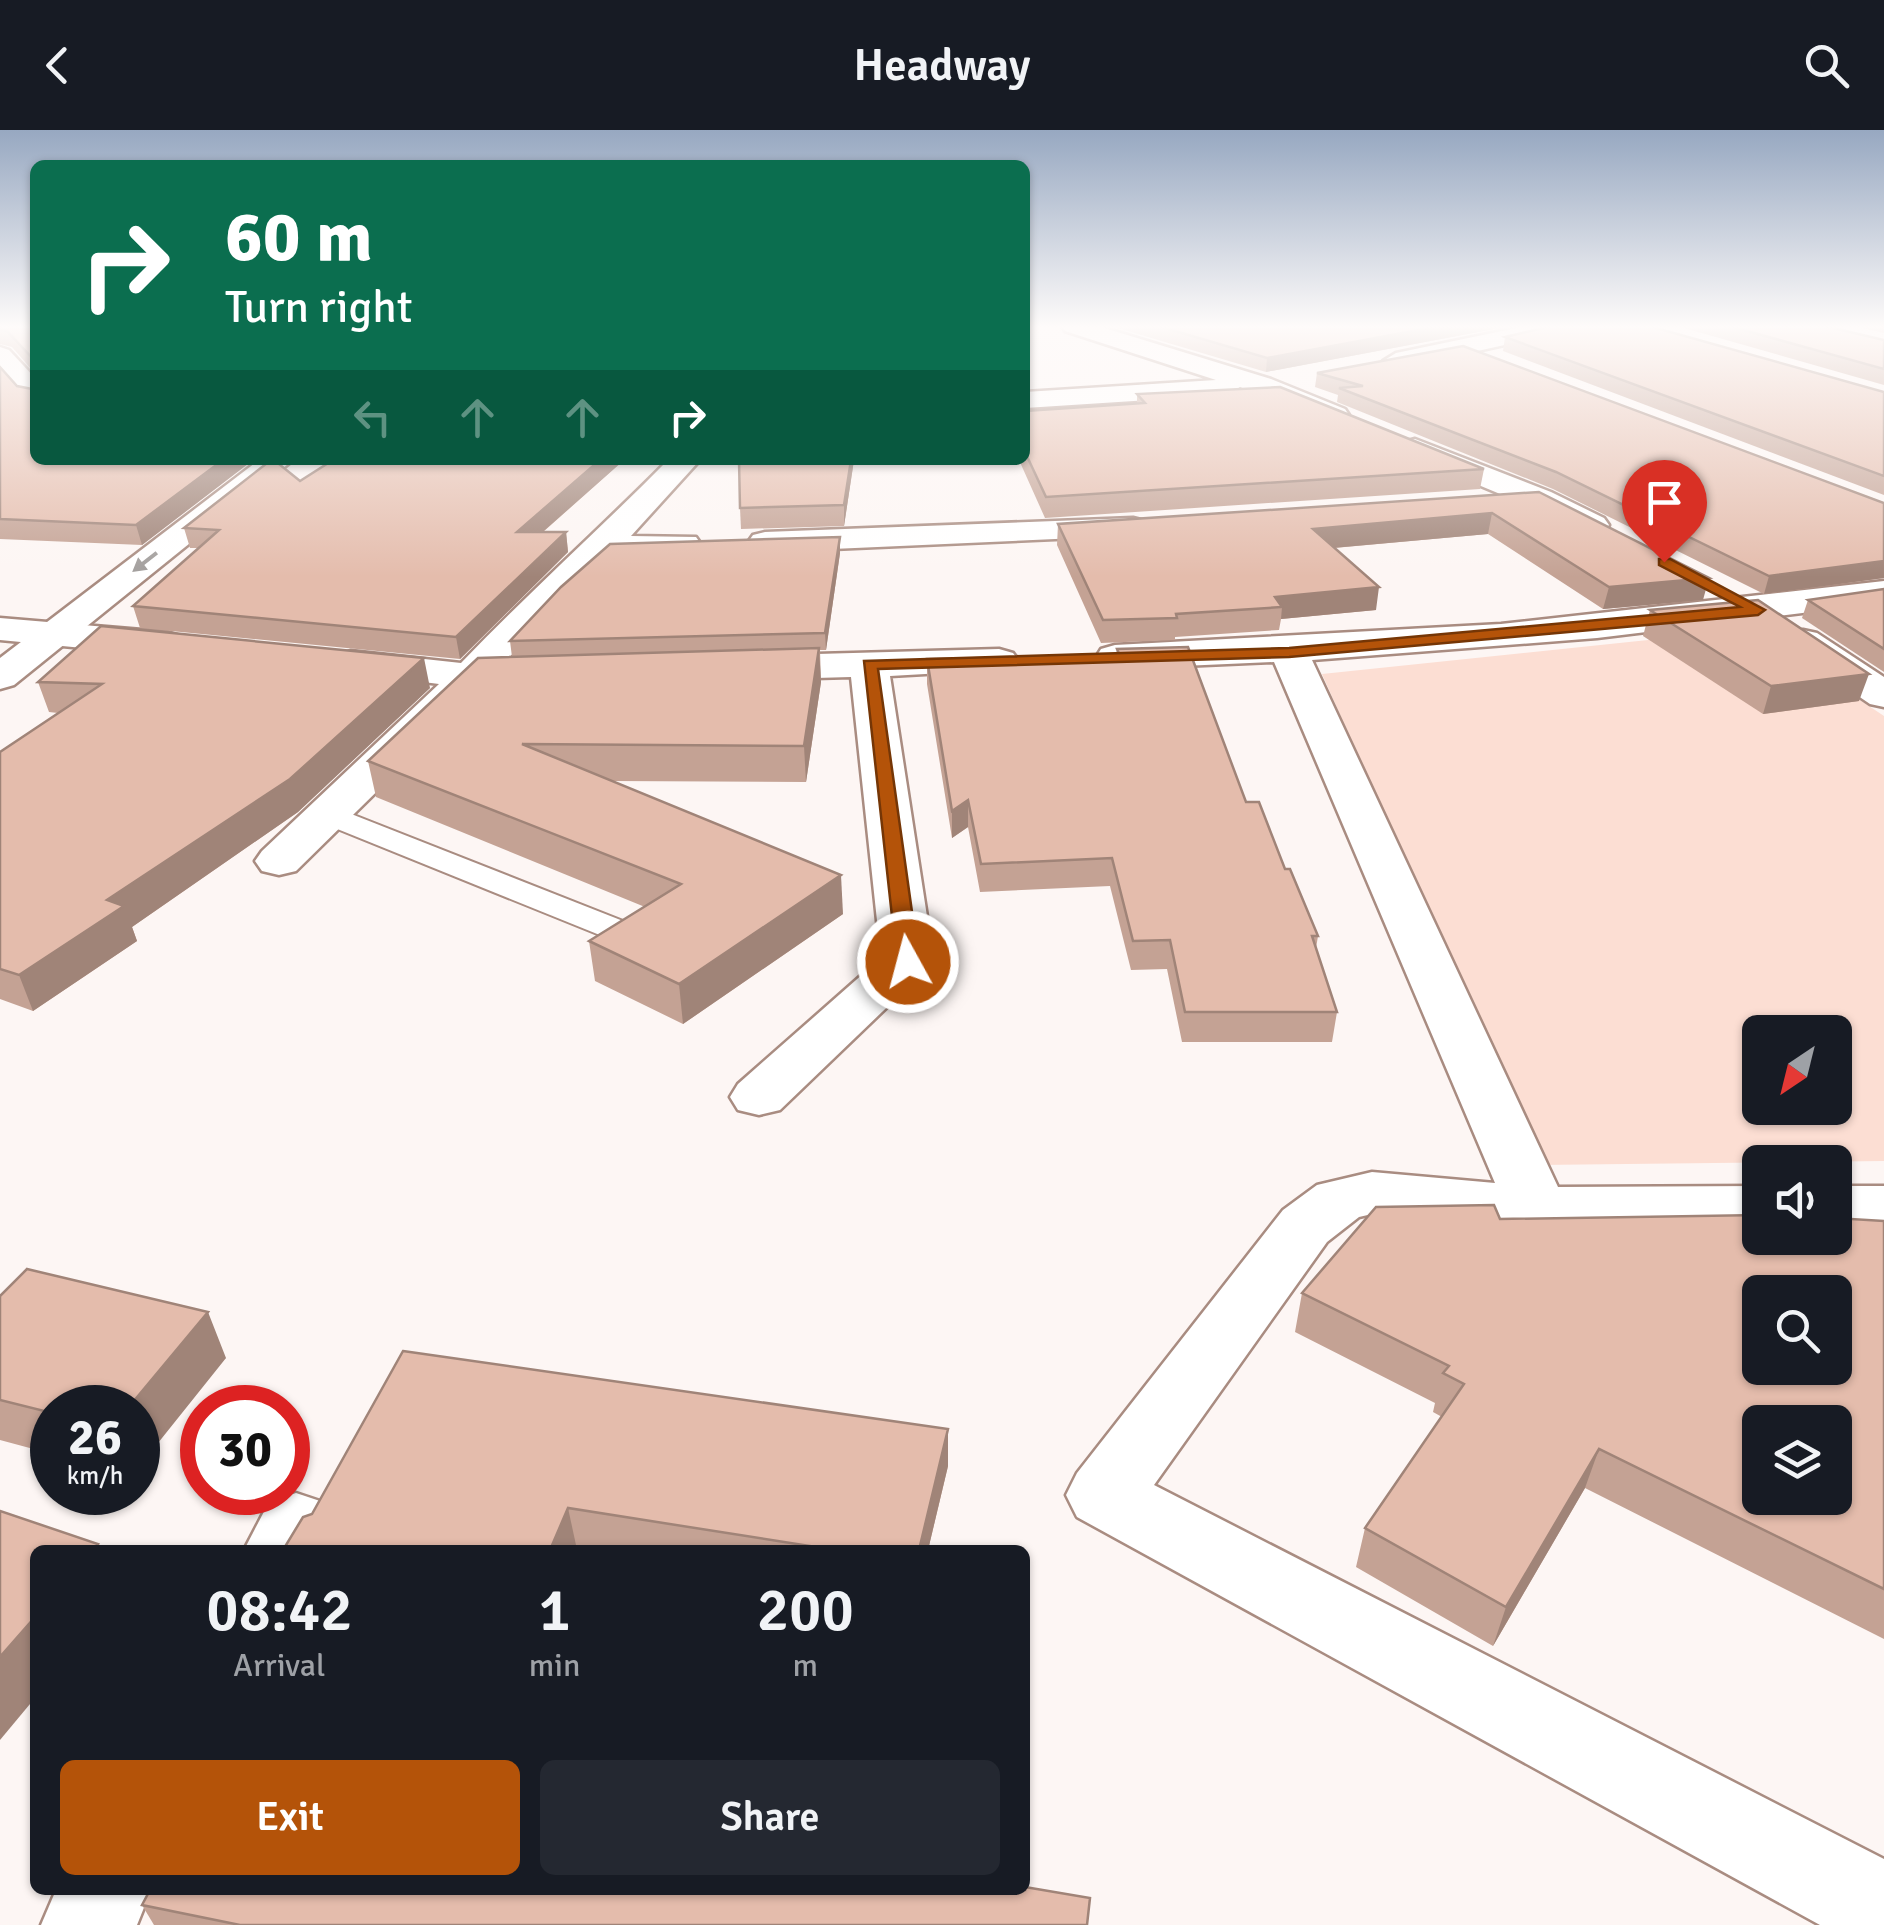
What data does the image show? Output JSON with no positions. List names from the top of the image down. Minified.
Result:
{"north":"bottom left","page":{"header":"Headway","turn":["60 m","Turn right"],"speed":"26 km/h","limit":"30","eta":["08:42","Arrival","1","min","200","m"],"buttons":["Exit","Share"]}}
